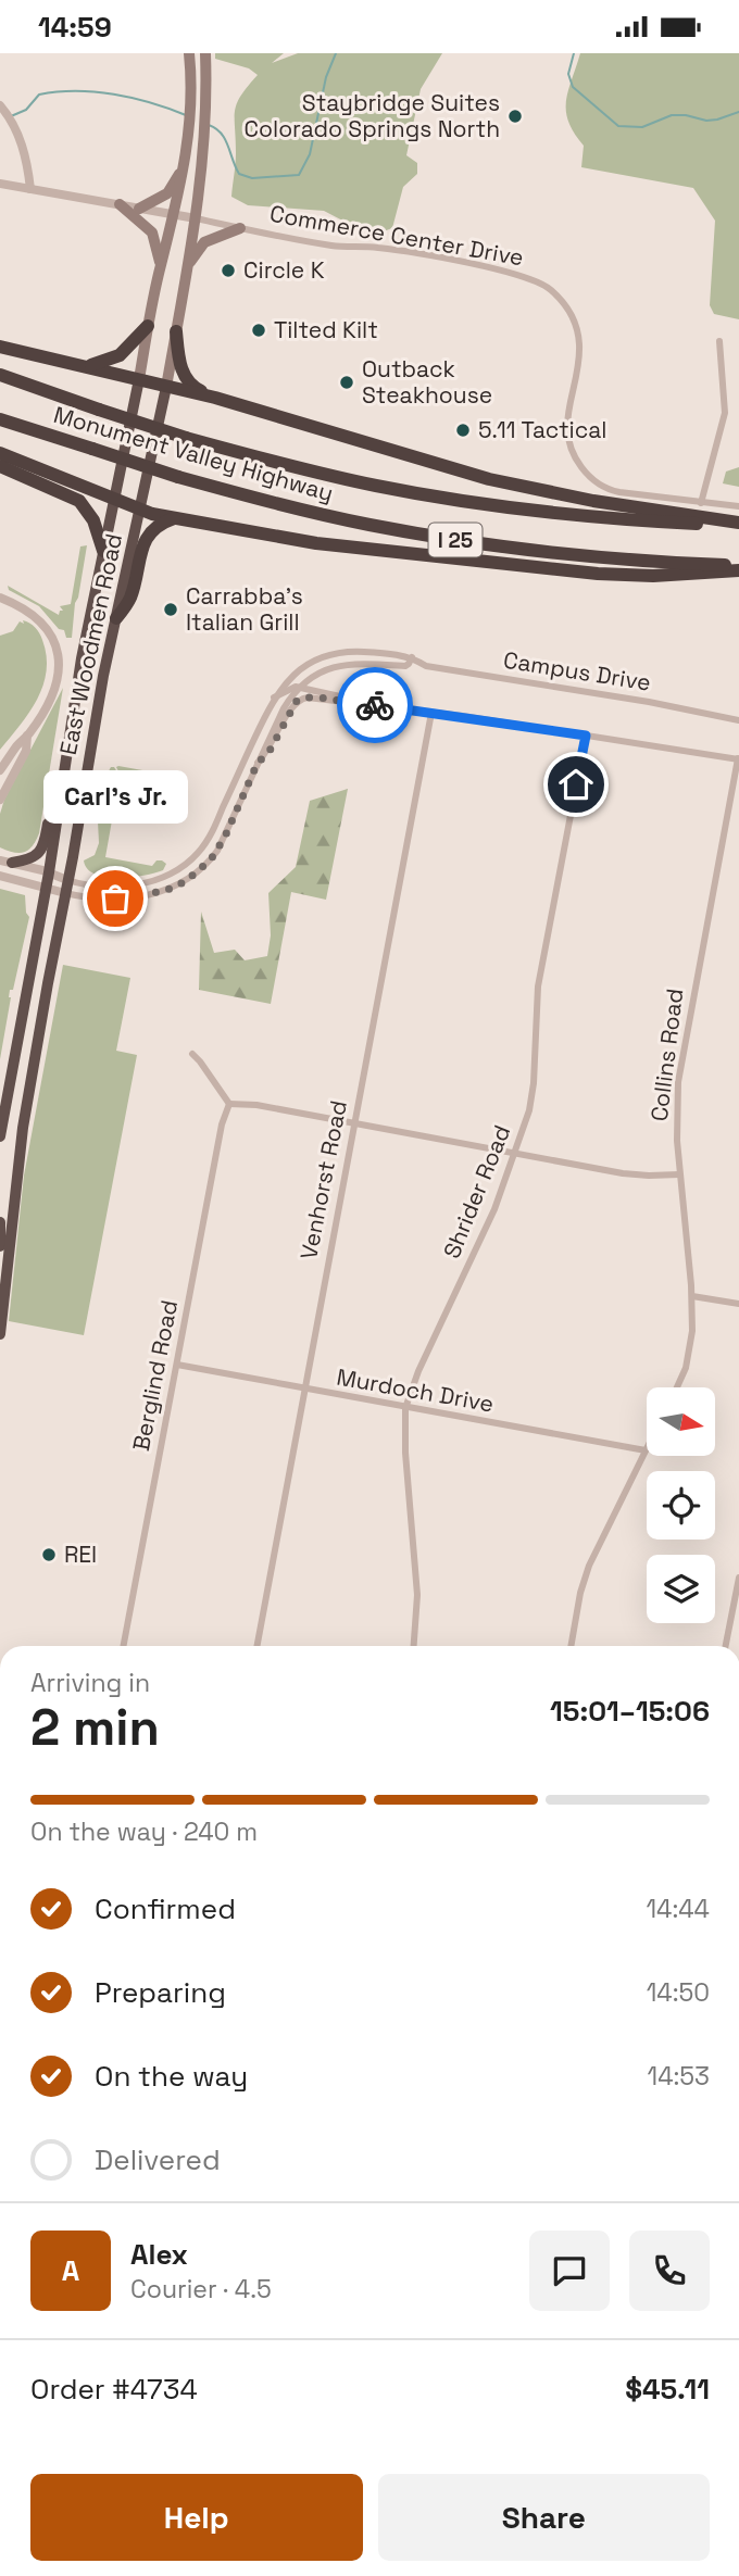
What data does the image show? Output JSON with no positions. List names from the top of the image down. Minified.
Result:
{"streets":{"highway":["Monument Valley Highway","I 25","East Woodmen Road"],"street":["Commerce Center Drive","Campus Drive","Collins Road","Venhorst Road","Shrider Road","Berglind Road","Murdoch Drive"]},"crossings":[["Commerce Center Drive","East Woodmen Road"],["East Woodmen Road","Campus Drive"],["Venhorst Road","Murdoch Drive"],["Shrider Road","Murdoch Drive"],["Berglind Road","Murdoch Drive"]],"places":["Staybridge Suites Colorado Springs North","Circle K","Tilted Kilt","Outback Steakhouse","5.11 Tactical","Carrabba's Italian Grill","Carl's Jr.","REI"],"north":"right","page":{"status":"14:59","bubble":"Carl's Jr.","heading":["2 min","Arriving in","15:01–15:06"],"panel":["Alex","Courier · 4.5","Order #4734","$45.11"],"bar":"On the way · 240 m","list":[["Confirmed","14:44"],["Preparing","14:50"],["On the way","14:53"],"Delivered"],"round":"A","buttons":["Help","Share"]}}
